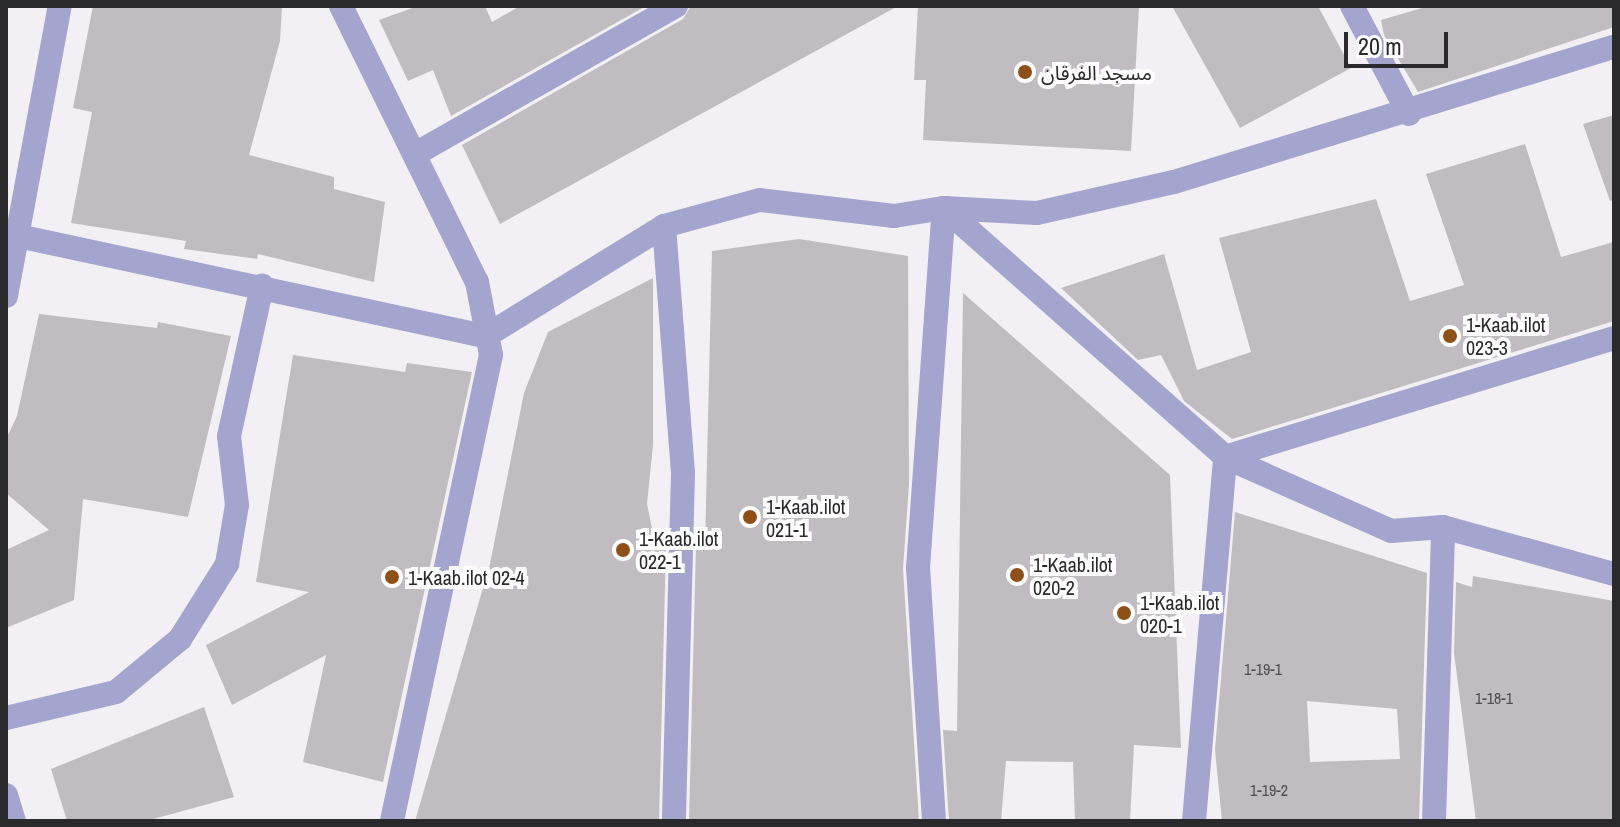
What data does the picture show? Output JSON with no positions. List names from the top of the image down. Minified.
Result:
{"places":["مسجد الفرقان","1-Kaab.ilot 023-3","1-Kaab.ilot 021-1","1-Kaab.ilot 022-1","1-Kaab.ilot 020-2","1-Kaab.ilot 02-4","1-Kaab.ilot 020-1"],"house_numbers":["1-19-1","1-18-1","1-19-2"],"scale_bar":"20 m"}
